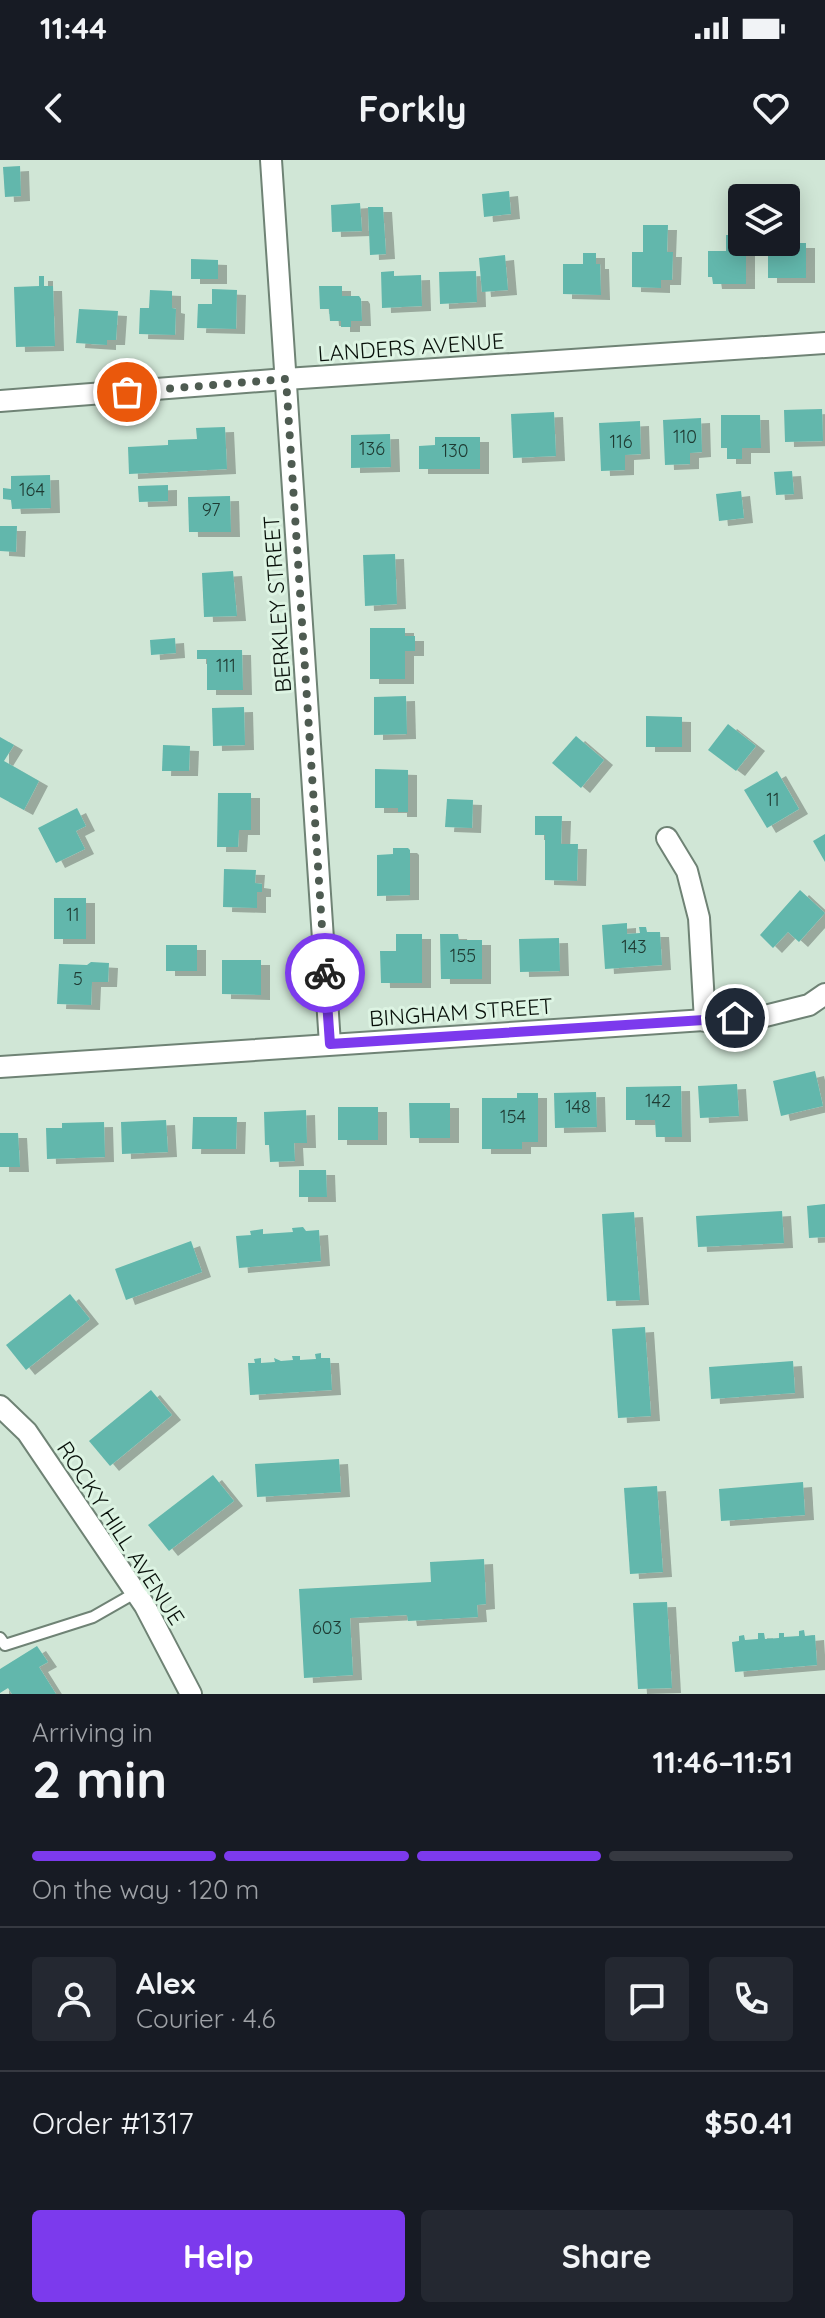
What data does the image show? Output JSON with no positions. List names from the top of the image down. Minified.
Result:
{"streets":{"street":["LANDERS AVENUE","BERKLEY STREET","BINGHAM STREET","ROCKY HILL AVENUE"]},"crossings":[["LANDERS AVENUE","BERKLEY STREET"],["BERKLEY STREET","BINGHAM STREET"]],"house_numbers":["110","116","136","130","164","97","111","11","11","143","155","5","142","148","154","603"],"page":{"status":"11:44","header":"Forkly","heading":["2 min","Arriving in","11:46–11:51"],"panel":["Alex","Courier · 4.6","Order #1317","$50.41"],"bar":"On the way · 120 m","buttons":["Help","Share"]}}
